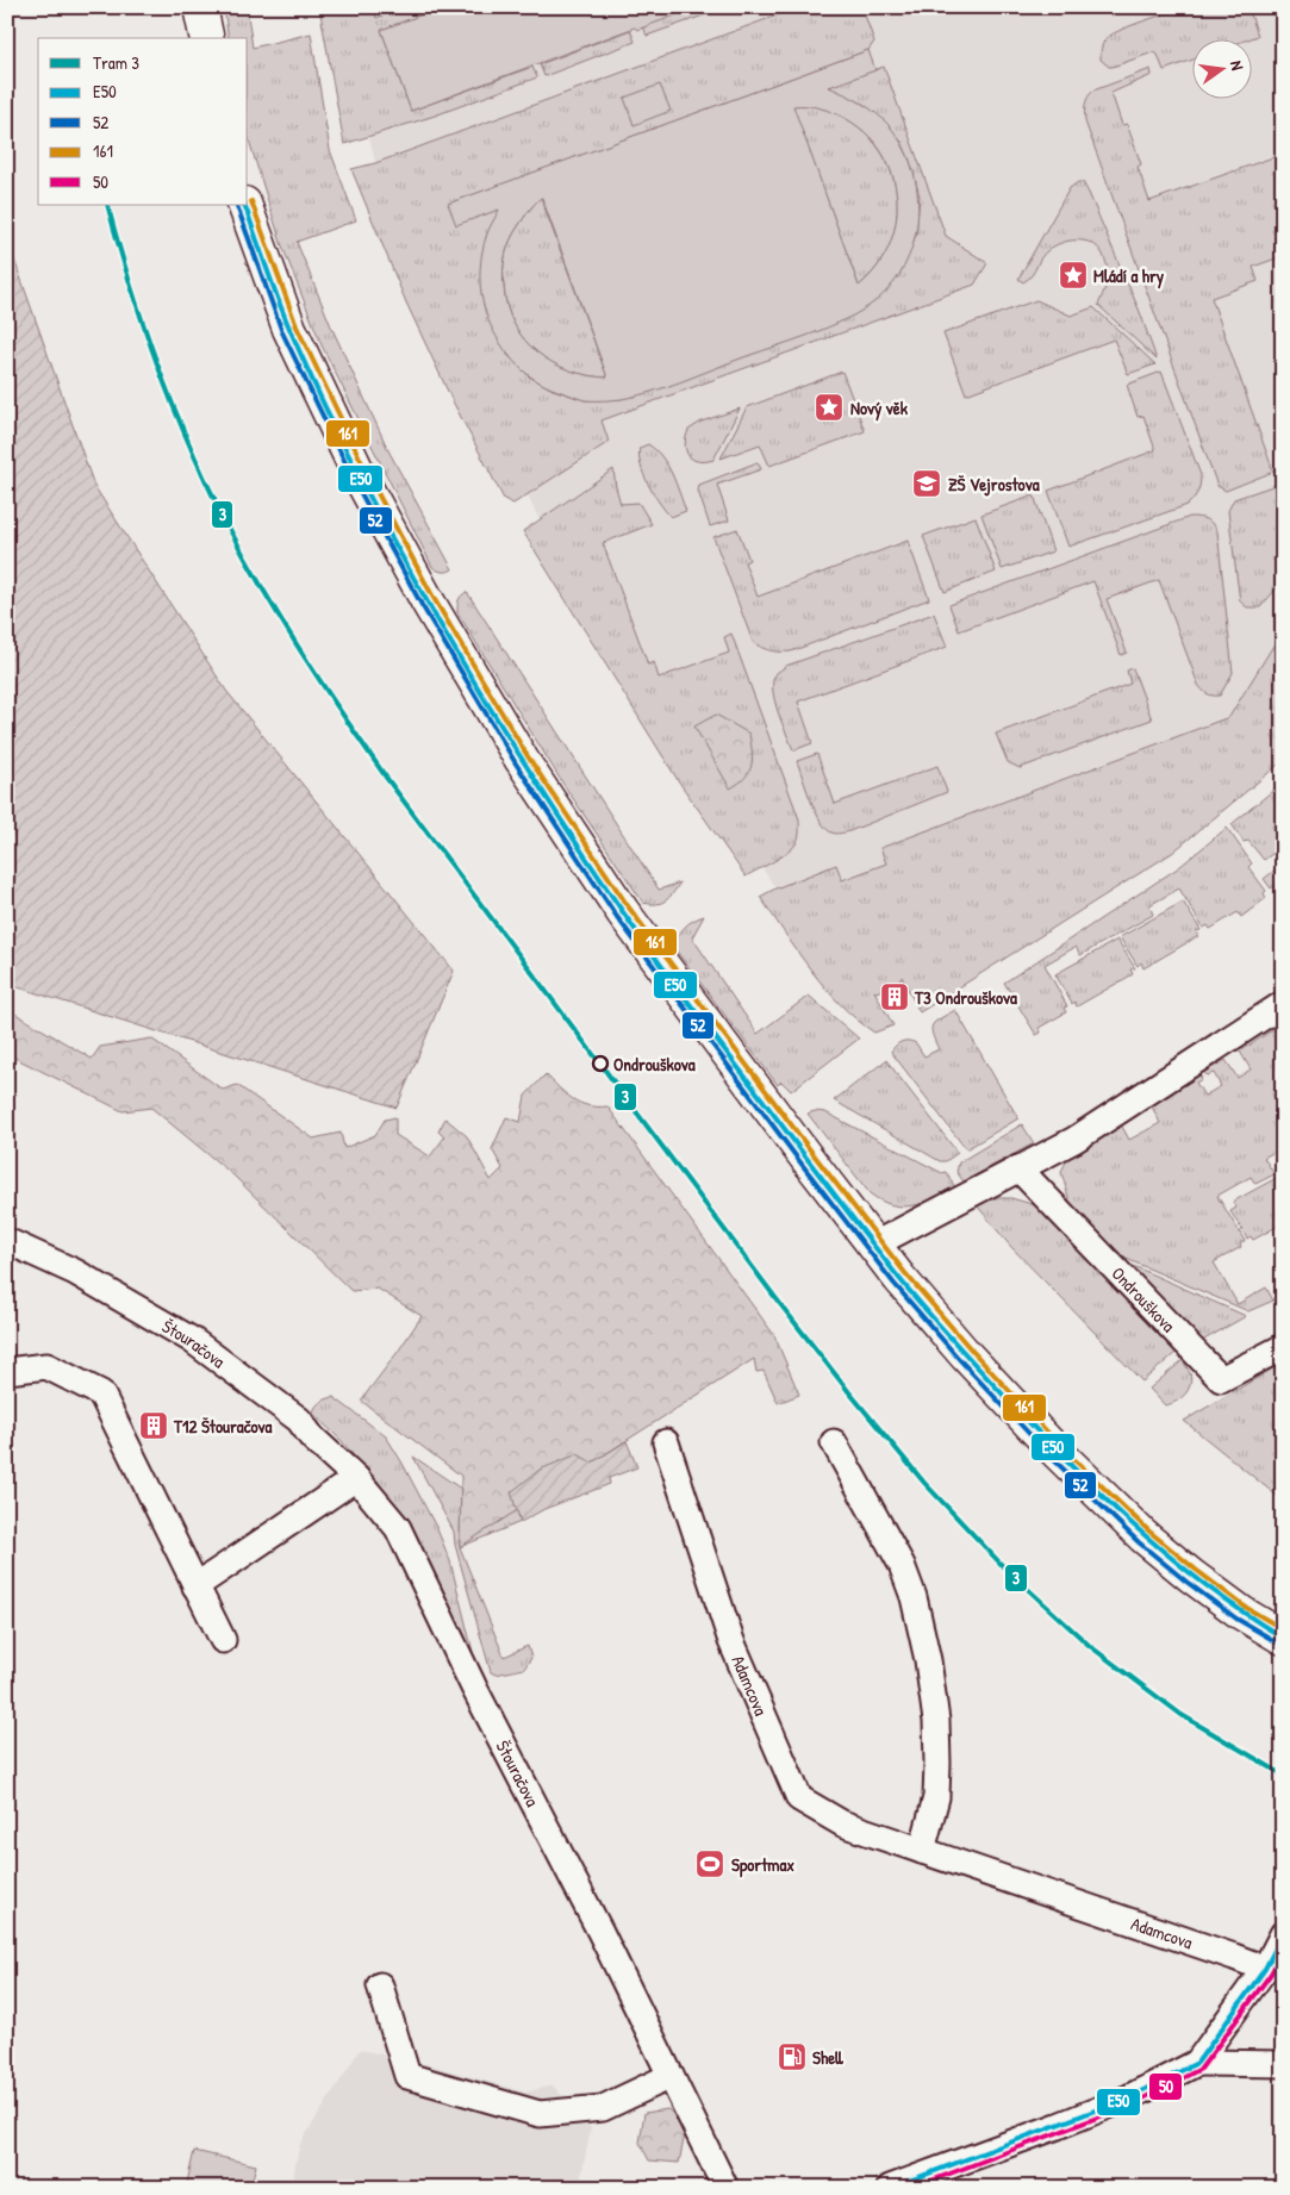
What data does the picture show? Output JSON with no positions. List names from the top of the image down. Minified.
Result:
{"streets":{"street":["Ondrouškova","Štouračova","Adamcova"]},"places":{"place":["Mládí a hry","Nový věk"],"school or university":["ZŠ Vejrostova"],"building":["T3 Ondrouškova","T12 Štouračova"],"other":["Ondrouškova"],"sports":["Sportmax"],"fuel station":["Shell"]},"lines":["transit line 161","tram line 3","transit line E50","transit line 52","transit line 50"],"legend":["Tram 3","E50","52","161","50"],"north":"right"}
